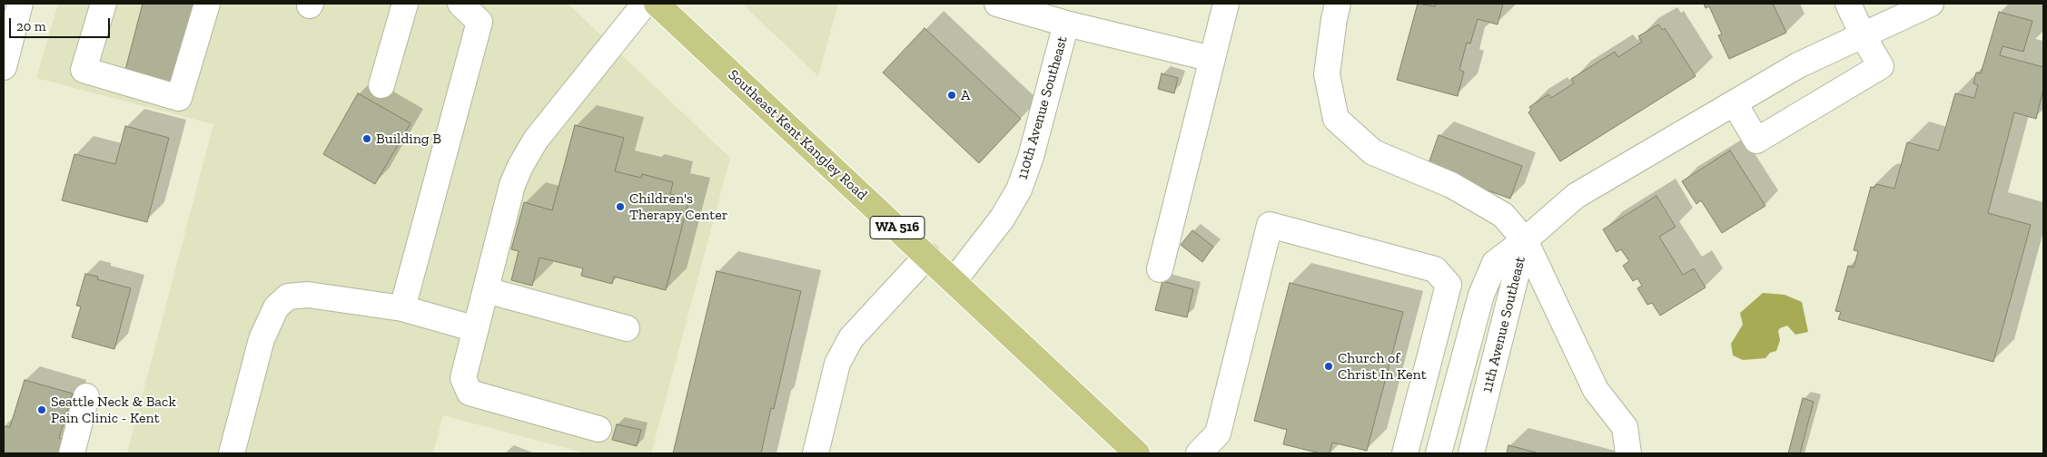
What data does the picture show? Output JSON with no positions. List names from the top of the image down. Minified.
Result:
{"streets":{"main road":["Southeast Kent Kangley Road","WA 516"],"street":["110th Avenue Southeast","11th Avenue Southeast"]},"crossings":[["110th Avenue Southeast","Southeast Kent Kangley Road"]],"places":["A","Building B","Children's Therapy Center","Church of Christ In Kent","Seattle Neck & Back Pain Clinic - Kent"],"scale_bar":"20 m"}
